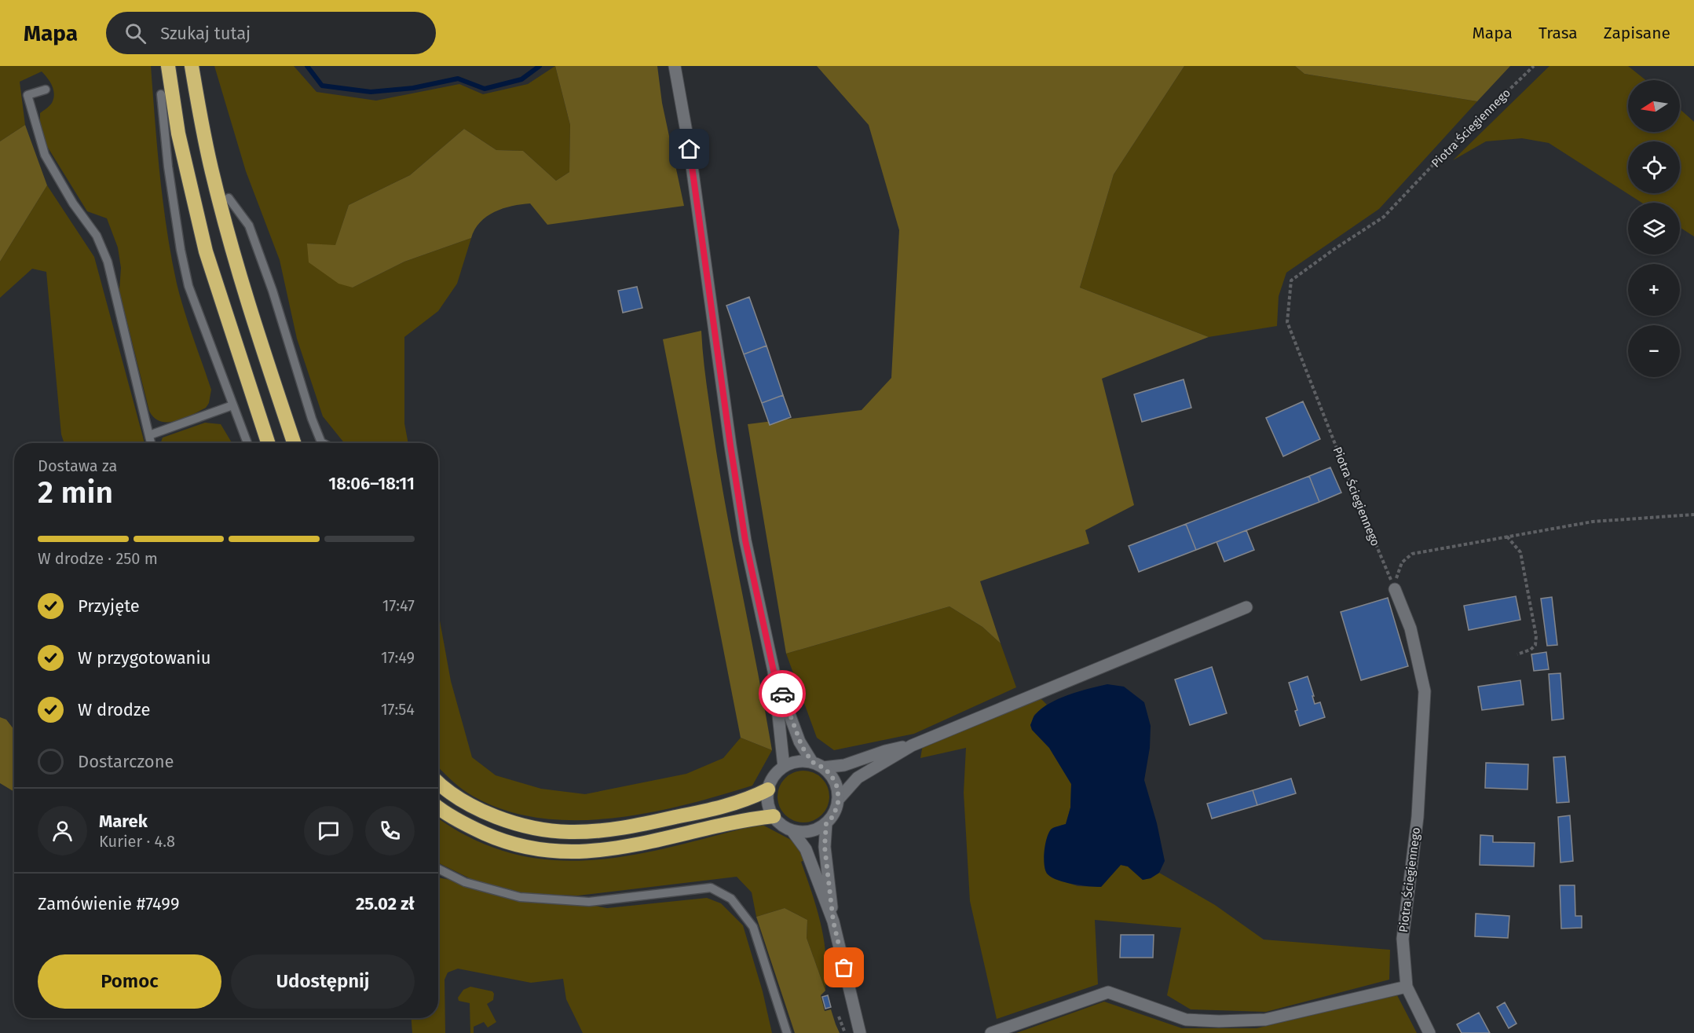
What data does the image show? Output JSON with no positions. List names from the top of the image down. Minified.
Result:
{"streets":{"street":["Piotra Ściegiennego"]},"north":"left","page":{"header":"Mapa","search":"Szukaj tutaj","nav":["Mapa","Trasa","Zapisane"],"map_buttons":["+","−"],"heading":["2 min","Dostawa za","18:06–18:11"],"panel":["Marek","Kurier · 4.8","Zamówienie #7499","25.02 zł"],"bar":"W drodze · 250 m","list":[["Przyjęte","17:47"],["W przygotowaniu","17:49"],["W drodze","17:54"],"Dostarczone"],"buttons":["Pomoc","Udostępnij"]}}
